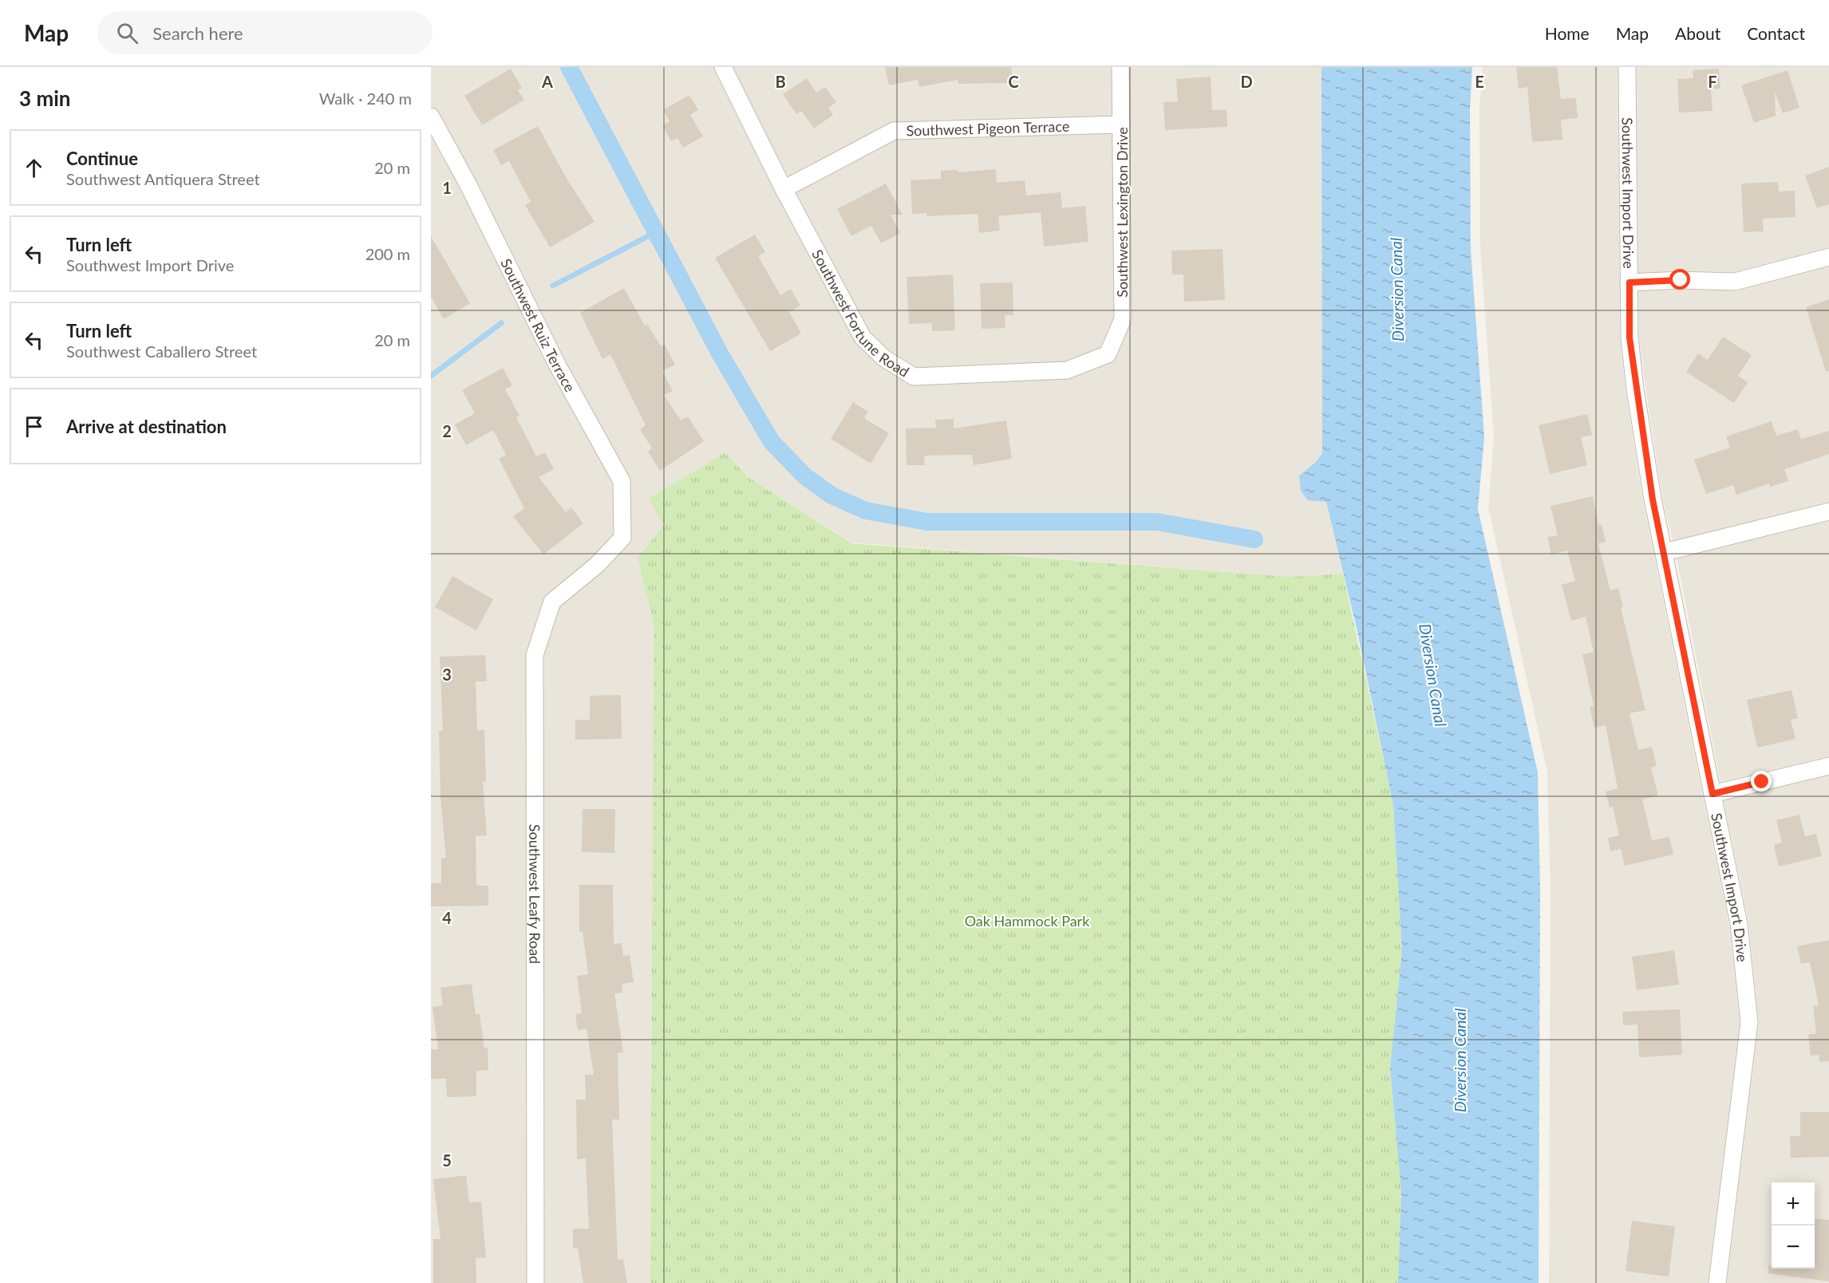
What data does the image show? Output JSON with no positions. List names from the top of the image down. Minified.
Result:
{"streets":{"street":["Southwest Pigeon Terrace","Southwest Import Drive","Southwest Lexington Drive","Southwest Fortune Road","Southwest Ruiz Terrace","Southwest Leafy Road"]},"crossings":[["Southwest Pigeon Terrace","Southwest Lexington Drive"],["Southwest Pigeon Terrace","Southwest Fortune Road"],["Southwest Lexington Drive","Southwest Fortune Road"],["Southwest Ruiz Terrace","Southwest Leafy Road"]],"water":["Diversion Canal"],"parks":["Oak Hammock Park"],"page":{"header":"Map","search":"Search here","nav":["Home","Map","About","Contact"],"heading":["3 min","Walk · 240 m"],"list":[["Continue","Southwest Antiquera Street","20 m"],["Turn left","Southwest Import Drive","200 m"],["Turn left","Southwest Caballero Street","20 m"],"Arrive at destination"],"map_buttons":["+","−"]},"grid":{"columns":["A","B","C","D","E","F"],"rows":["1","2","3","4","5"]}}
